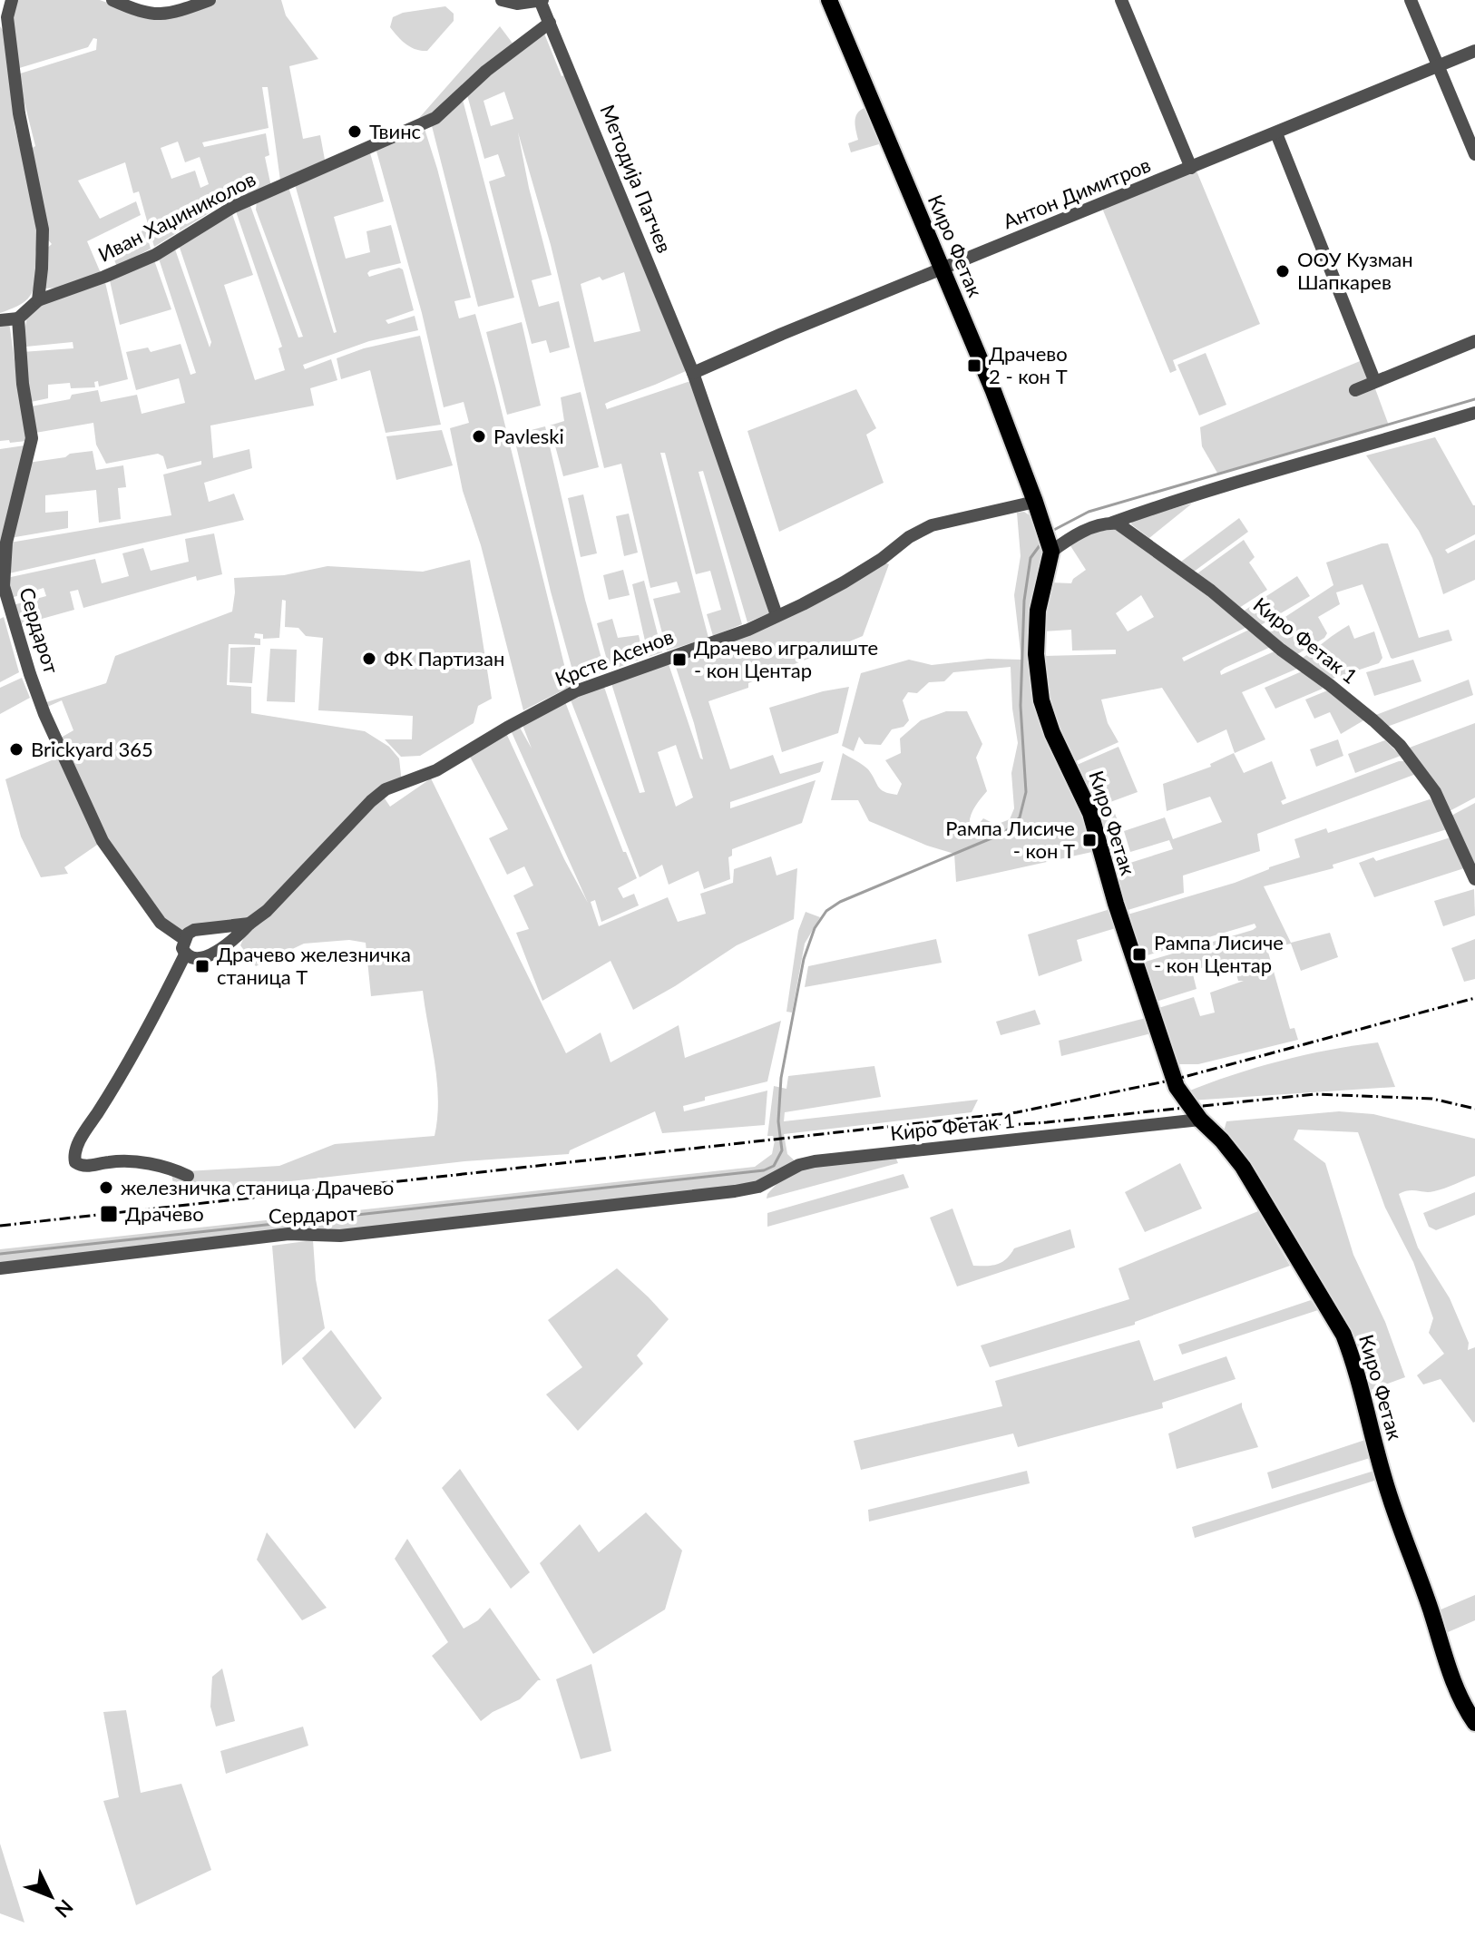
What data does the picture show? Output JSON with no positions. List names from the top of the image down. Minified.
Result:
{"streets":{"main road":["Киро Фетак"],"street":["Методија Патчев","Антон Димитров","Иван Хаџиниколов","Сердарот","Киро Фетак 1","Крсте Асенов"]},"crossings":[["Методија Патчев","Антон Димитров"],["Методија Патчев","Иван Хаџиниколов"],["Методија Патчев","Крсте Асенов"],["Антон Димитров","Киро Фетак"],["Киро Фетак","Киро Фетак 1"],["Киро Фетак","Крсте Асенов"],["Сердарот","Киро Фетак 1"]],"places":{"other":["Твинс","ООУ Кузман Шапкарев","Pavleski","ФК Партизан","Brickyard 365","железничка станица Драчево"],"transit":["Драчево 2 - кон T","Драчево игралиште - кон Центар","Рампа Лисиче - кон Т","Рампа Лисиче - кон Центар","Драчево железничка станица Т","Драчево"]},"north":"bottom right"}
